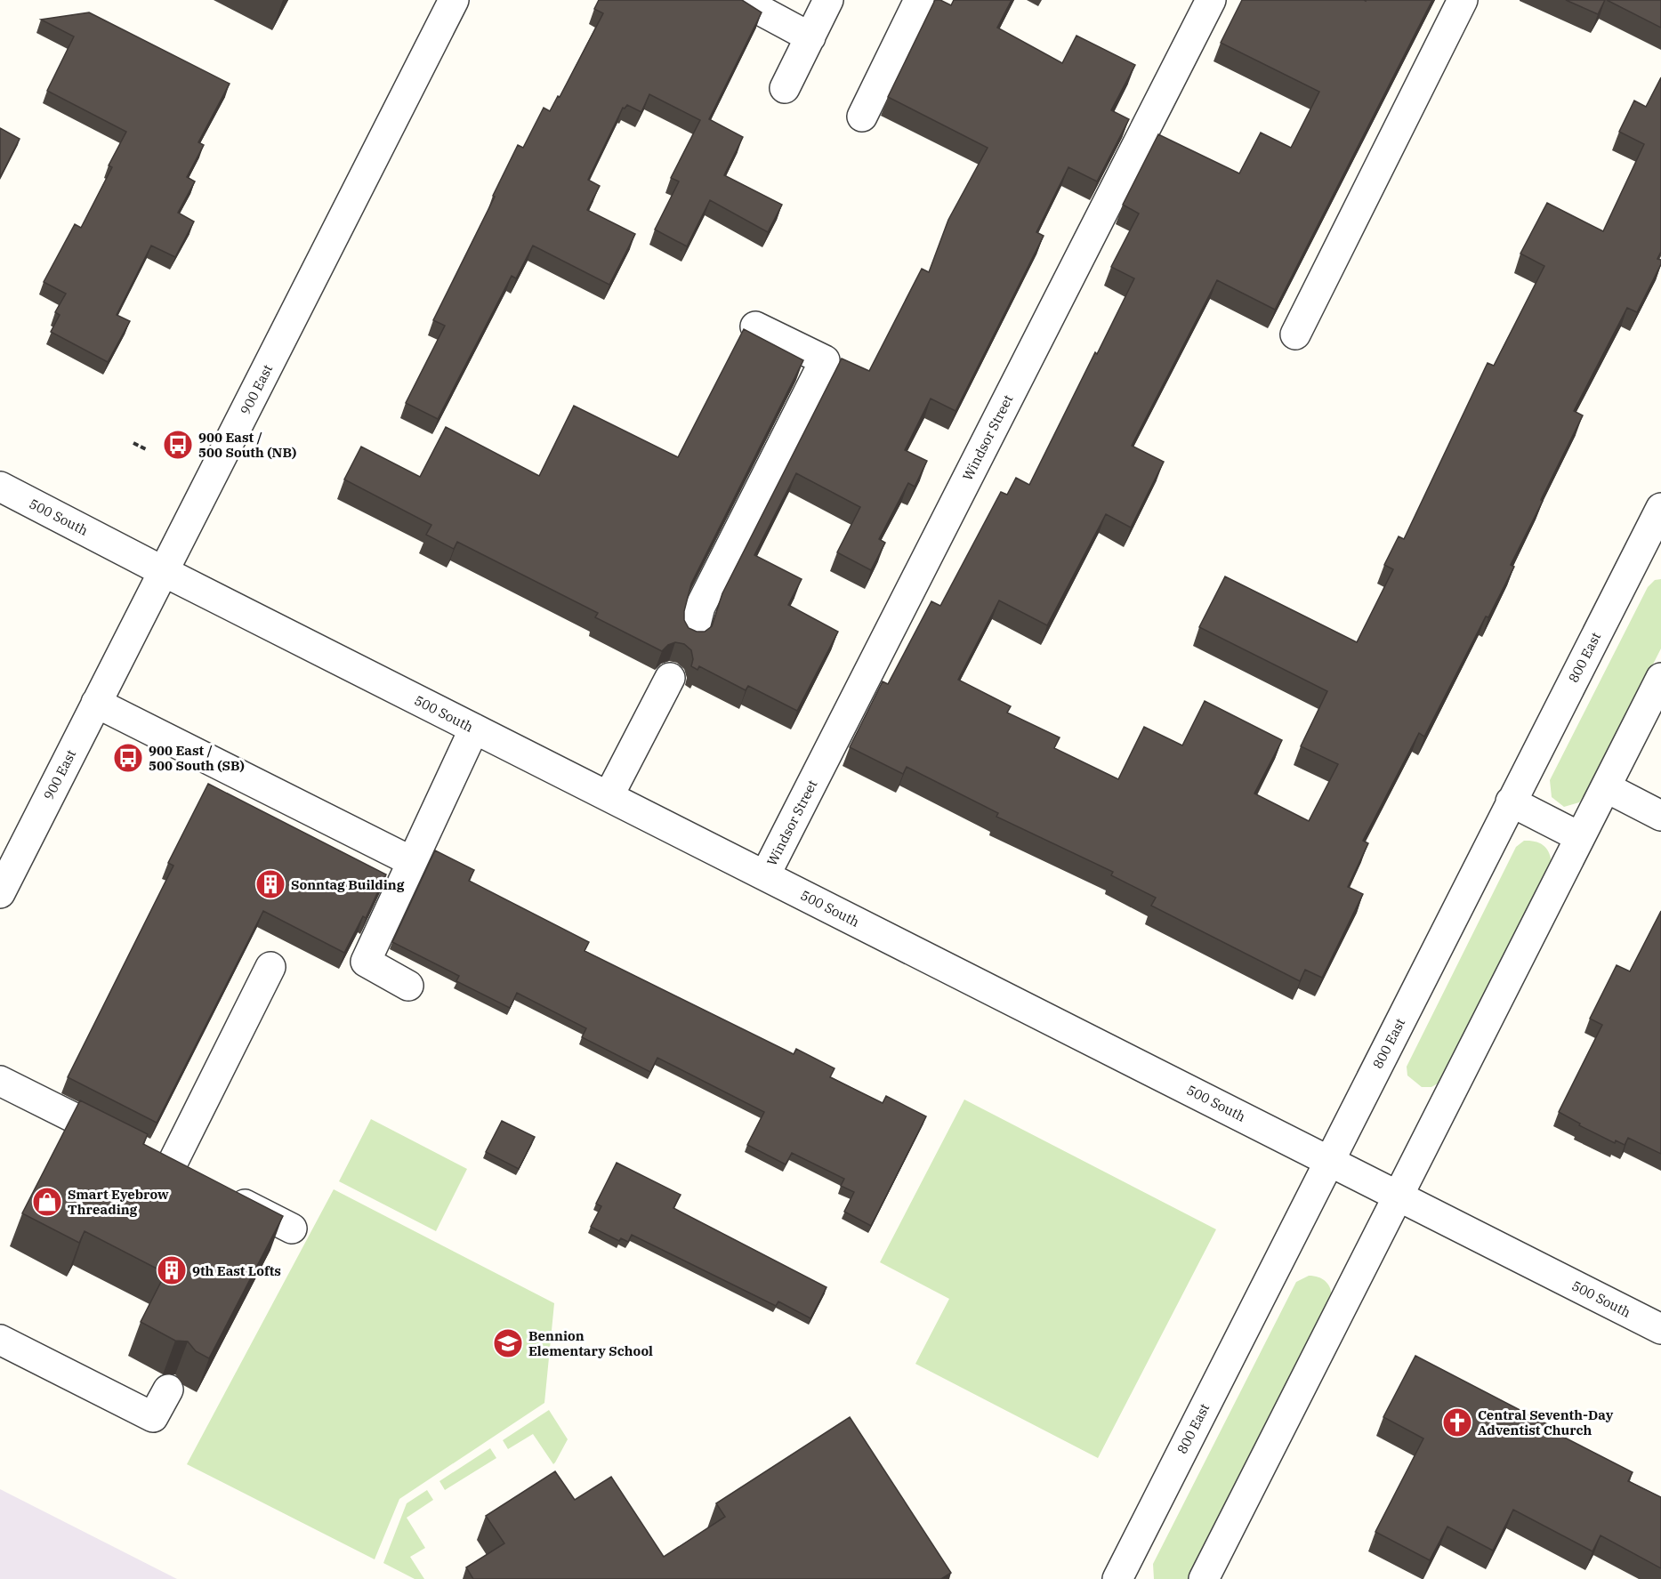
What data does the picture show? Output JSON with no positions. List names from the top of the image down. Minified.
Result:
{"streets":{"street":["900 East","Windsor Street","500 South","800 East"]},"crossings":[["900 East","500 South"],["Windsor Street","500 South"],["500 South","800 East"]],"places":{"bus stop":["900 East / 500 South (NB)","900 East / 500 South (SB)"],"building":["Sonntag Building","9th East Lofts"],"shop":["Smart Eyebrow Threading"],"school or university":["Bennion Elementary School"],"church":["Central Seventh-Day Adventist Church"]}}
